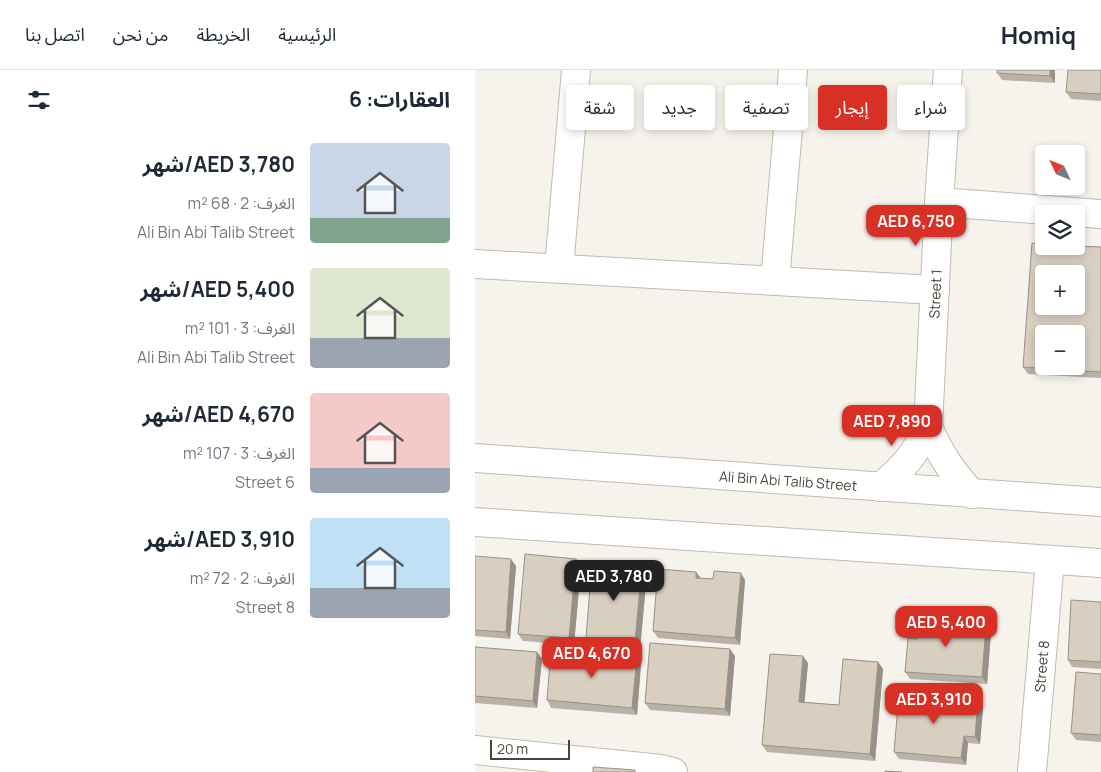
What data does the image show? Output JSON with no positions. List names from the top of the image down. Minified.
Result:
{"streets":{"street":["Street 1","Ali Bin Abi Talib Street","Street 8"]},"crossings":[["Street 1","Ali Bin Abi Talib Street"]],"scale_bar":"20 m","north":"top left","page":{"header":"Homiq","nav":["الرئيسية","الخريطة","من نحن","اتصل بنا"],"heading":"العقارات: 6","chip":["شراء","إيجار","تصفية","جديد","شقة"],"list":[{"name":"AED 3,780/شهر","note":"الغرف: 2 · 68 m² · Ali Bin Abi Talib Street"},{"name":"AED 5,400/شهر","note":"الغرف: 3 · 101 m² · Ali Bin Abi Talib Street"},{"name":"AED 4,670/شهر","note":"الغرف: 3 · 107 m² · Street 6"},{"name":"AED 3,910/شهر","note":"الغرف: 2 · 72 m² · Street 8"}],"map_buttons":["+","−"],"price":["AED 6,750","AED 7,890","AED 3,780","AED 5,400","AED 4,670","AED 3,910"],"scale":"20 m"}}
